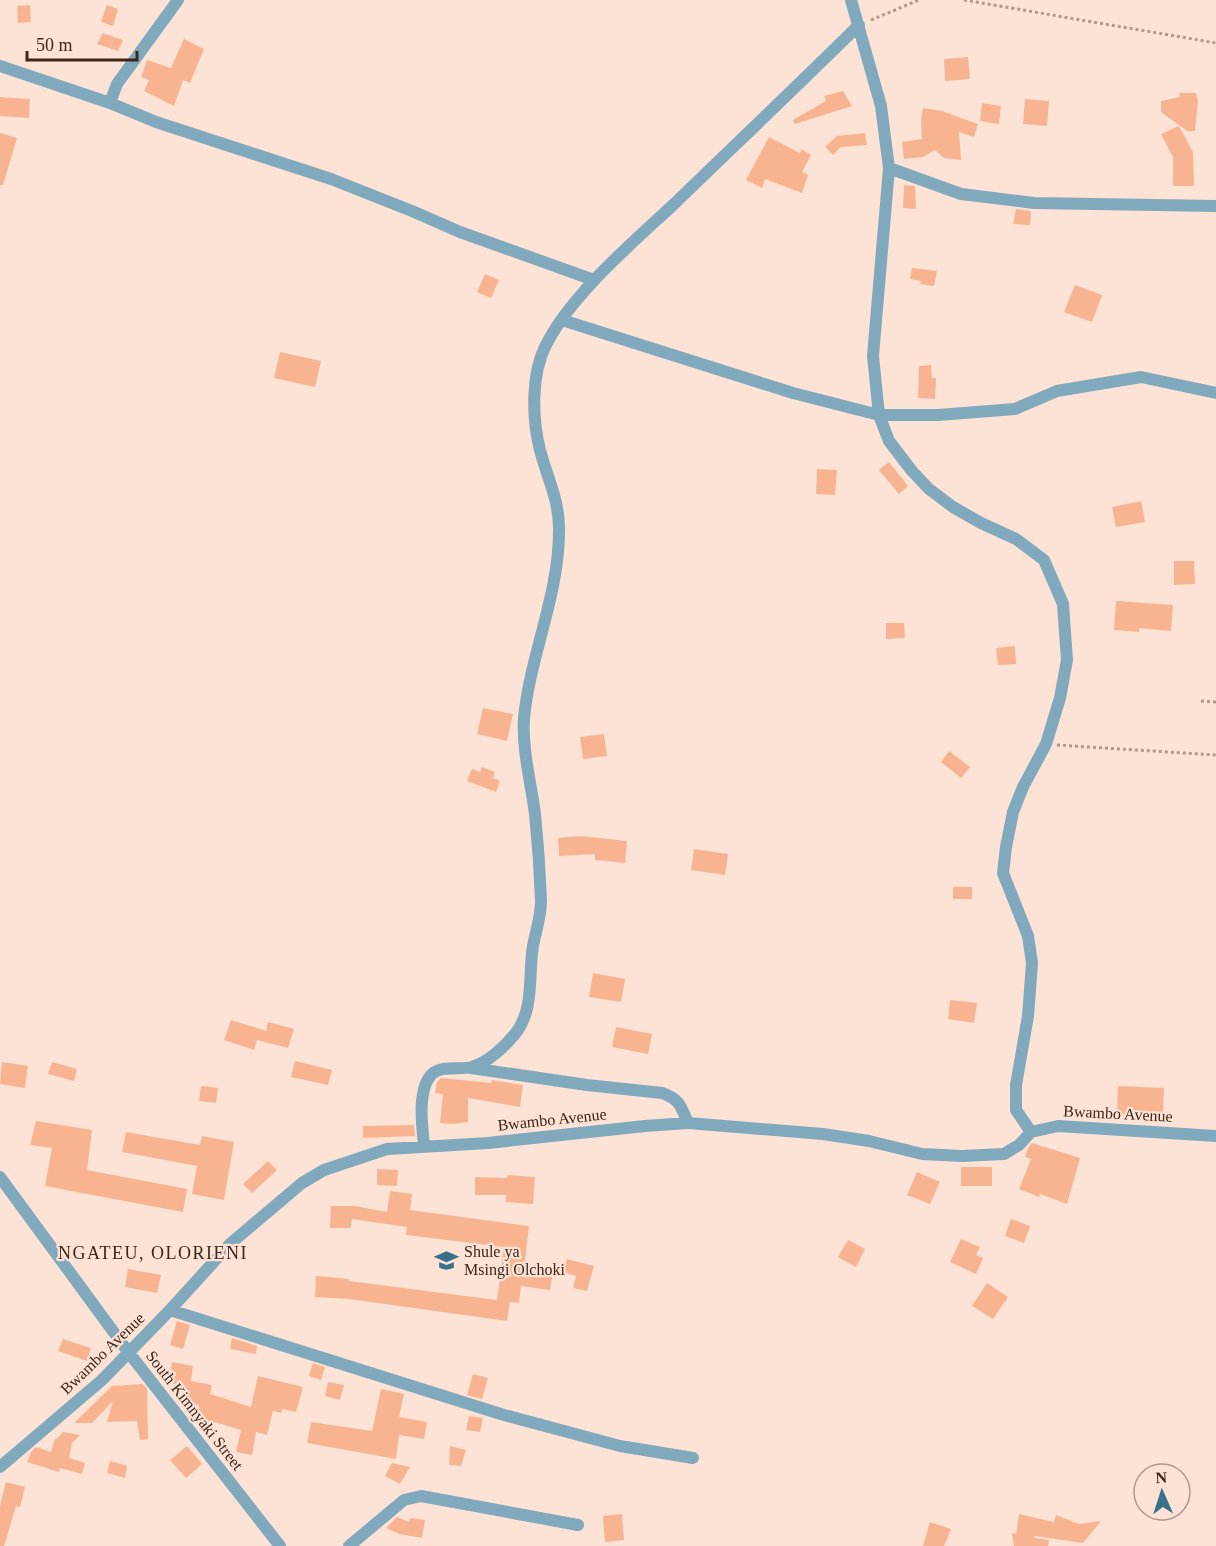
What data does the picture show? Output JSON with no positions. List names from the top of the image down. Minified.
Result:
{"streets":{"street":["Bwambo Avenue","South Kimnyaki Street"]},"crossings":[["Bwambo Avenue","South Kimnyaki Street"]],"districts":["NGATEU, OLORIENI"],"places":{"school or university":["Shule ya Msingi Olchoki"]},"scale_bar":"50 m","north":"top"}
